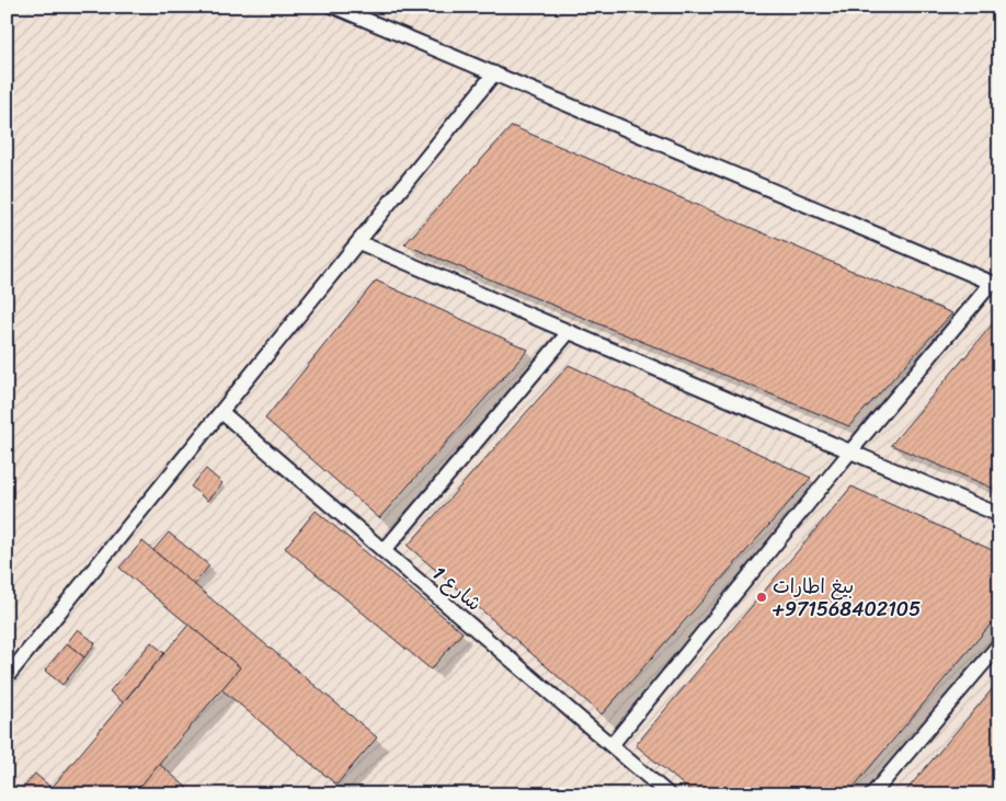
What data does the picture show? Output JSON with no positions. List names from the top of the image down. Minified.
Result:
{"streets":{"lane":["شارع 1"]},"places":["بيغ اطارات +971568402105"]}
